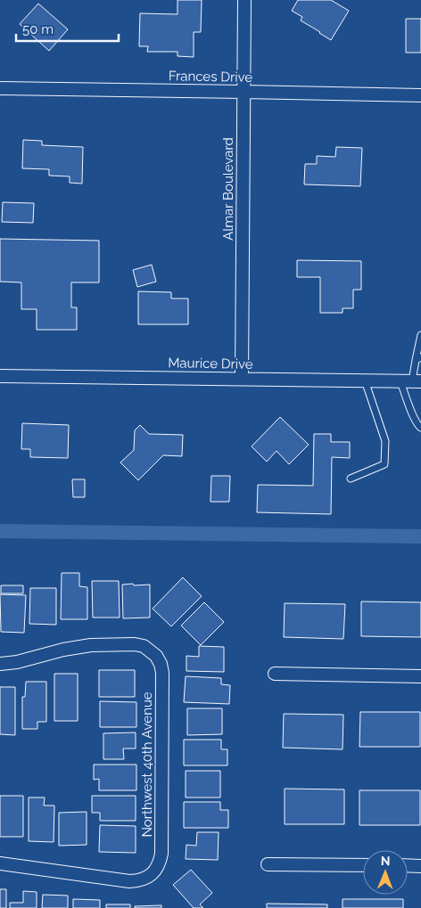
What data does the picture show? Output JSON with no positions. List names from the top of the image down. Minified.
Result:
{"streets":{"street":["Frances Drive","Almar Boulevard","Maurice Drive","Northwest 40th Avenue"]},"crossings":[["Frances Drive","Almar Boulevard"],["Almar Boulevard","Maurice Drive"]],"scale_bar":"50 m","north":"top"}
